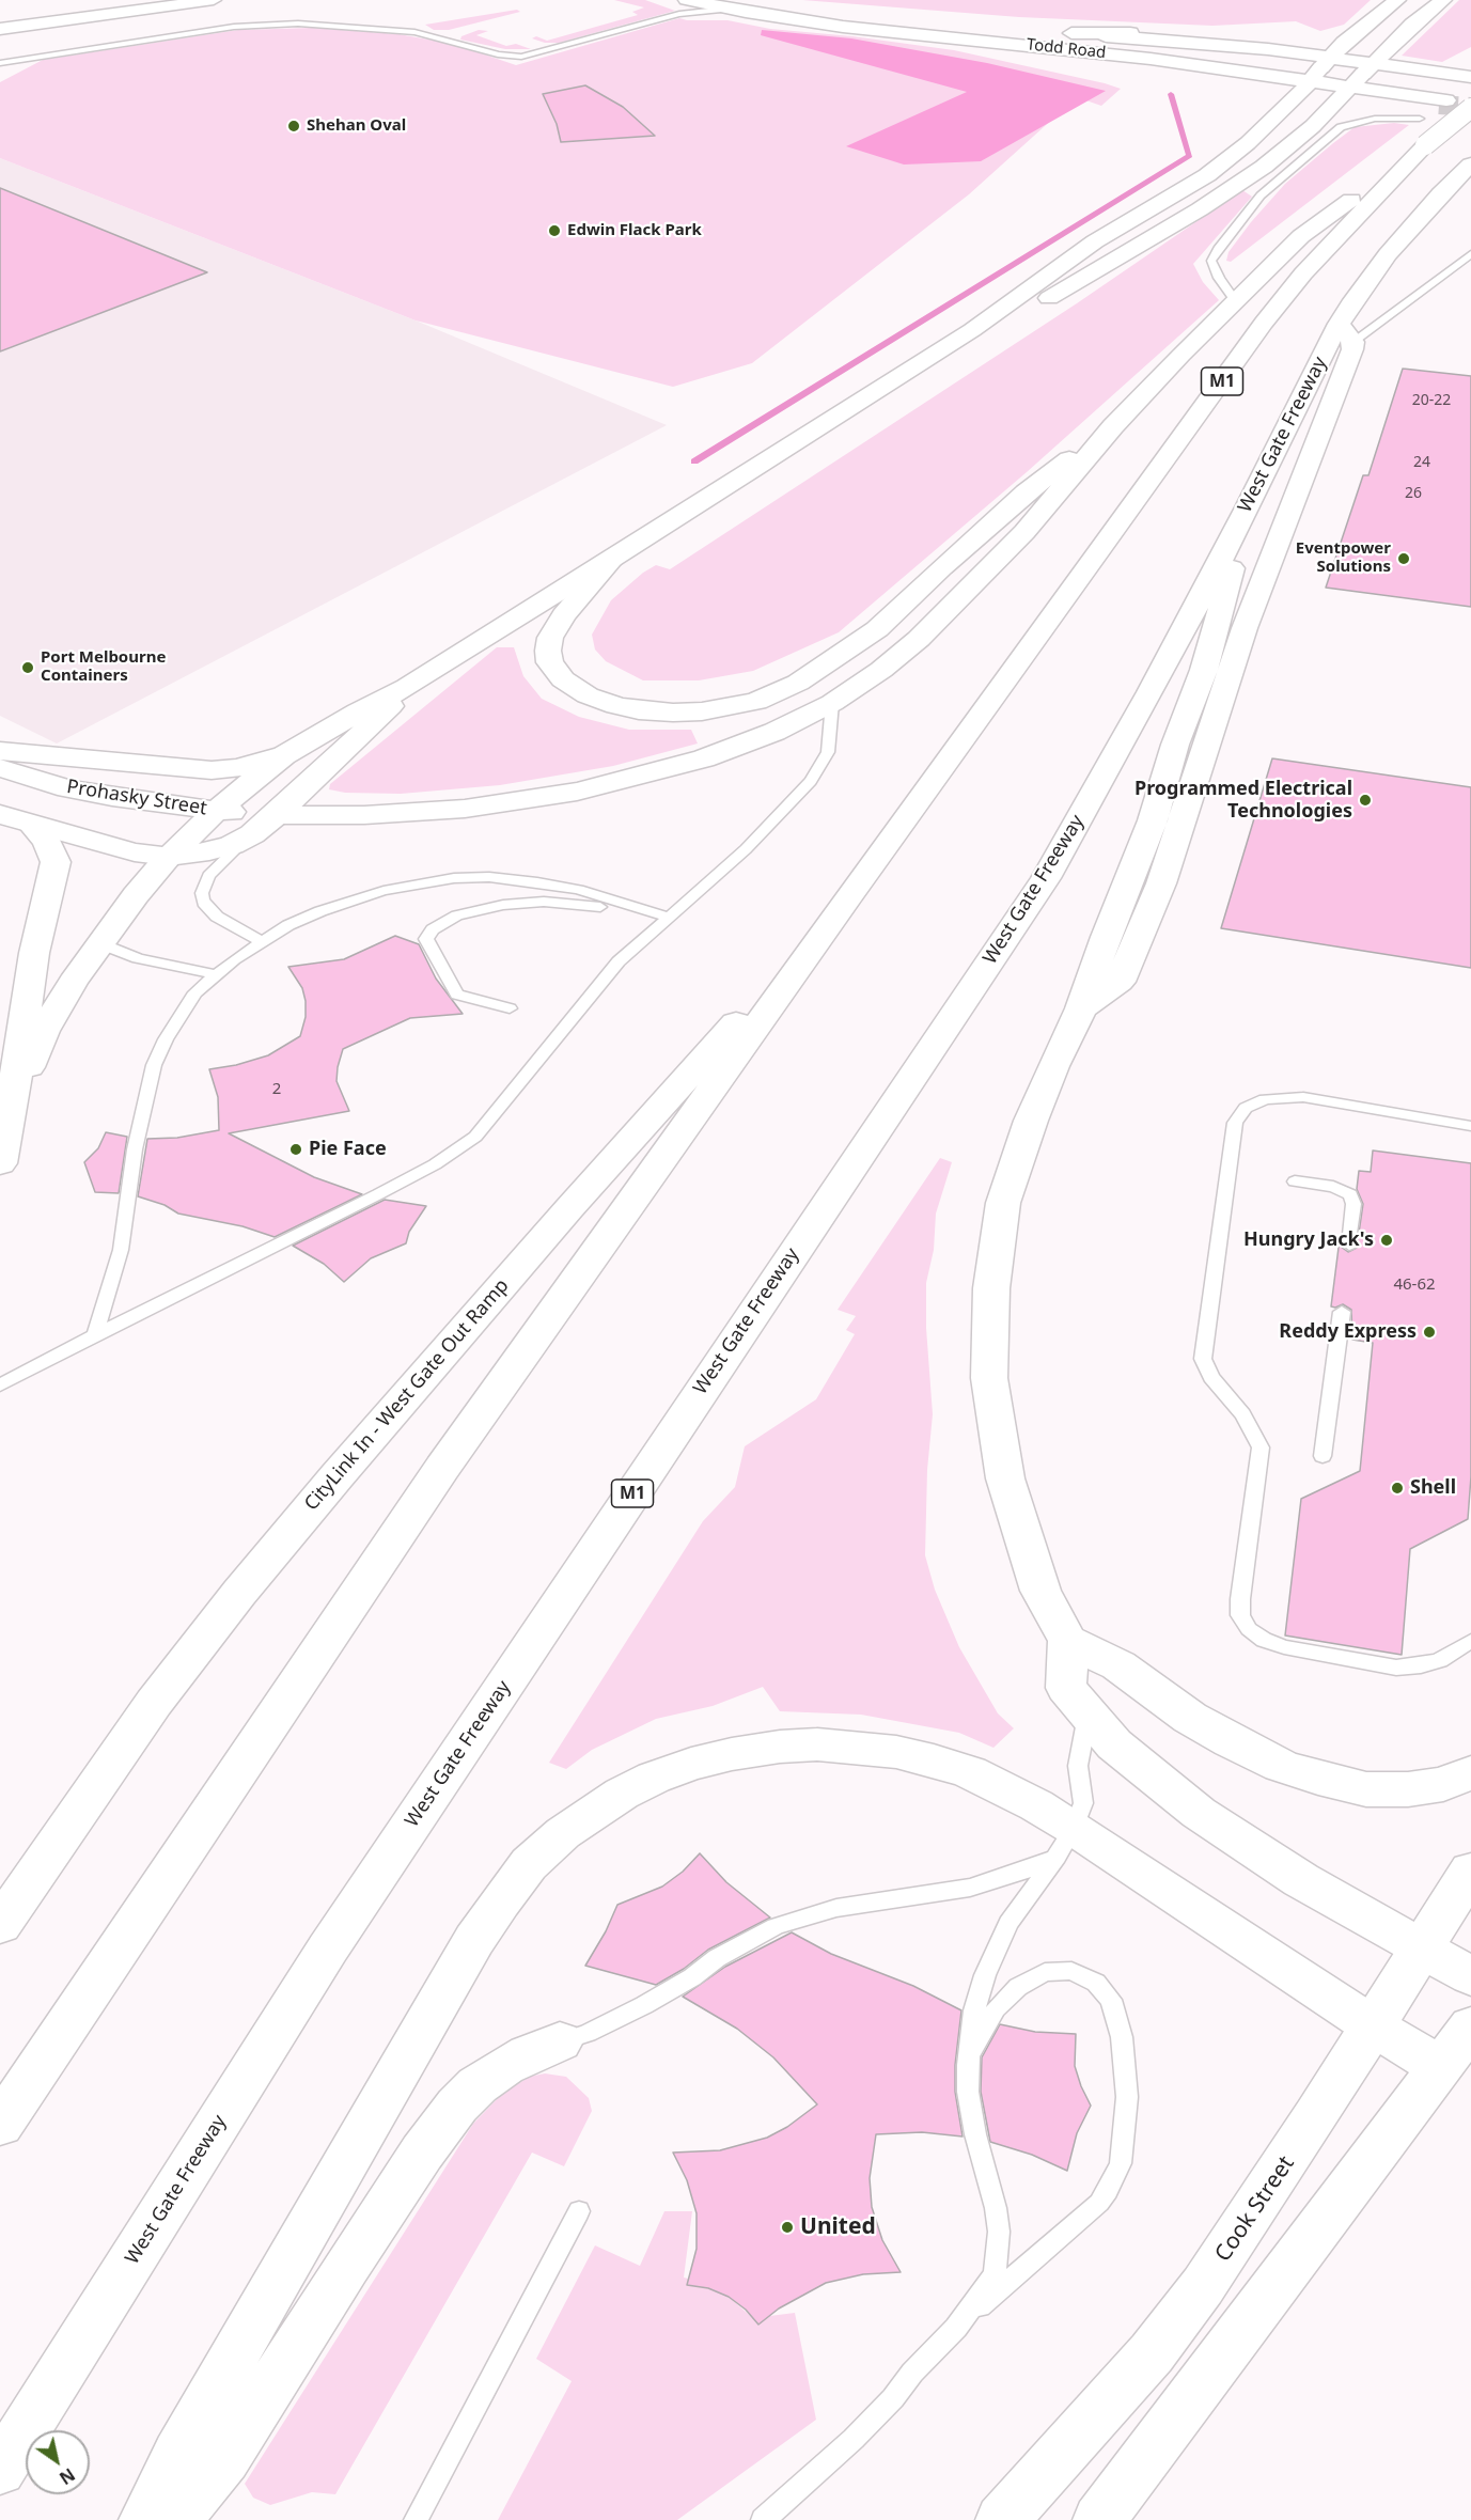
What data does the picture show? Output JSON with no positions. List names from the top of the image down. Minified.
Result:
{"streets":{"main road":["Todd Road","M1","West Gate Freeway","Prohasky Street","CityLink In - West Gate Out Ramp","Cook Street"]},"crossings":[["M1","CityLink In - West Gate Out Ramp"]],"places":["Shehan Oval","Edwin Flack Park","Eventpower Solutions","Port Melbourne Containers","Programmed Electrical Technologies","Pie Face","Hungry Jack's","Reddy Express","Shell","United"],"house_numbers":["20-22","24","26","2","46-62"],"north":"bottom right"}
